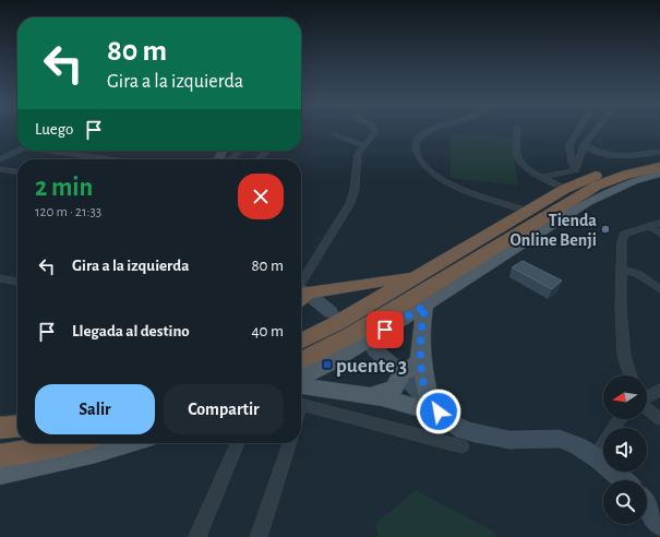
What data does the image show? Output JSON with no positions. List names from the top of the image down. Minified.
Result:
{"places":{"other":["Tienda Online Benji"],"transit":["puente 3"]},"north":"left","page":{"turn":["80 m","Gira a la izquierda"],"then":"Luego","heading":["2 min","120 m · 21:33"],"list":[{"name":"Gira a la izquierda","value":"80 m"},{"name":"Llegada al destino","value":"40 m"}],"buttons":["Salir","Compartir"]}}
